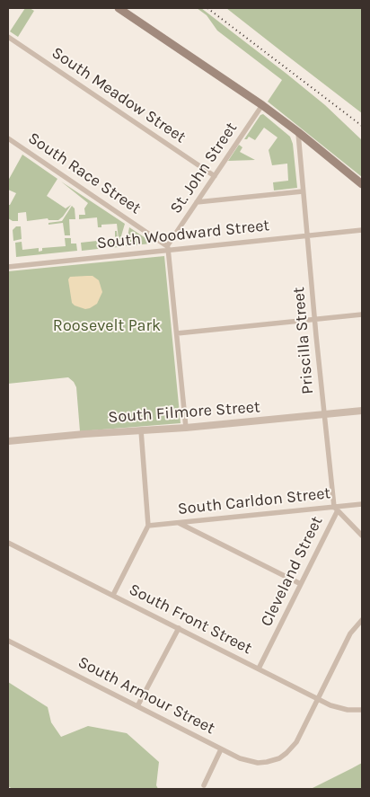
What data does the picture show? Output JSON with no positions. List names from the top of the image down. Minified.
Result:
{"streets":{"street":["South Meadow Street","St. John Street","South Race Street","South Woodward Street","Priscilla Street","South Filmore Street","South Carldon Street","Cleveland Street","South Front Street","South Armour Street"]},"crossings":[["South Meadow Street","St. John Street"],["St. John Street","South Race Street"],["St. John Street","South Woodward Street"],["South Race Street","South Woodward Street"],["South Woodward Street","Priscilla Street"],["Priscilla Street","South Filmore Street"],["Priscilla Street","South Carldon Street"],["Priscilla Street","Cleveland Street"],["South Carldon Street","Cleveland Street"],["Cleveland Street","South Front Street"],["South Front Street","South Armour Street"]],"parks":["Roosevelt Park"]}
